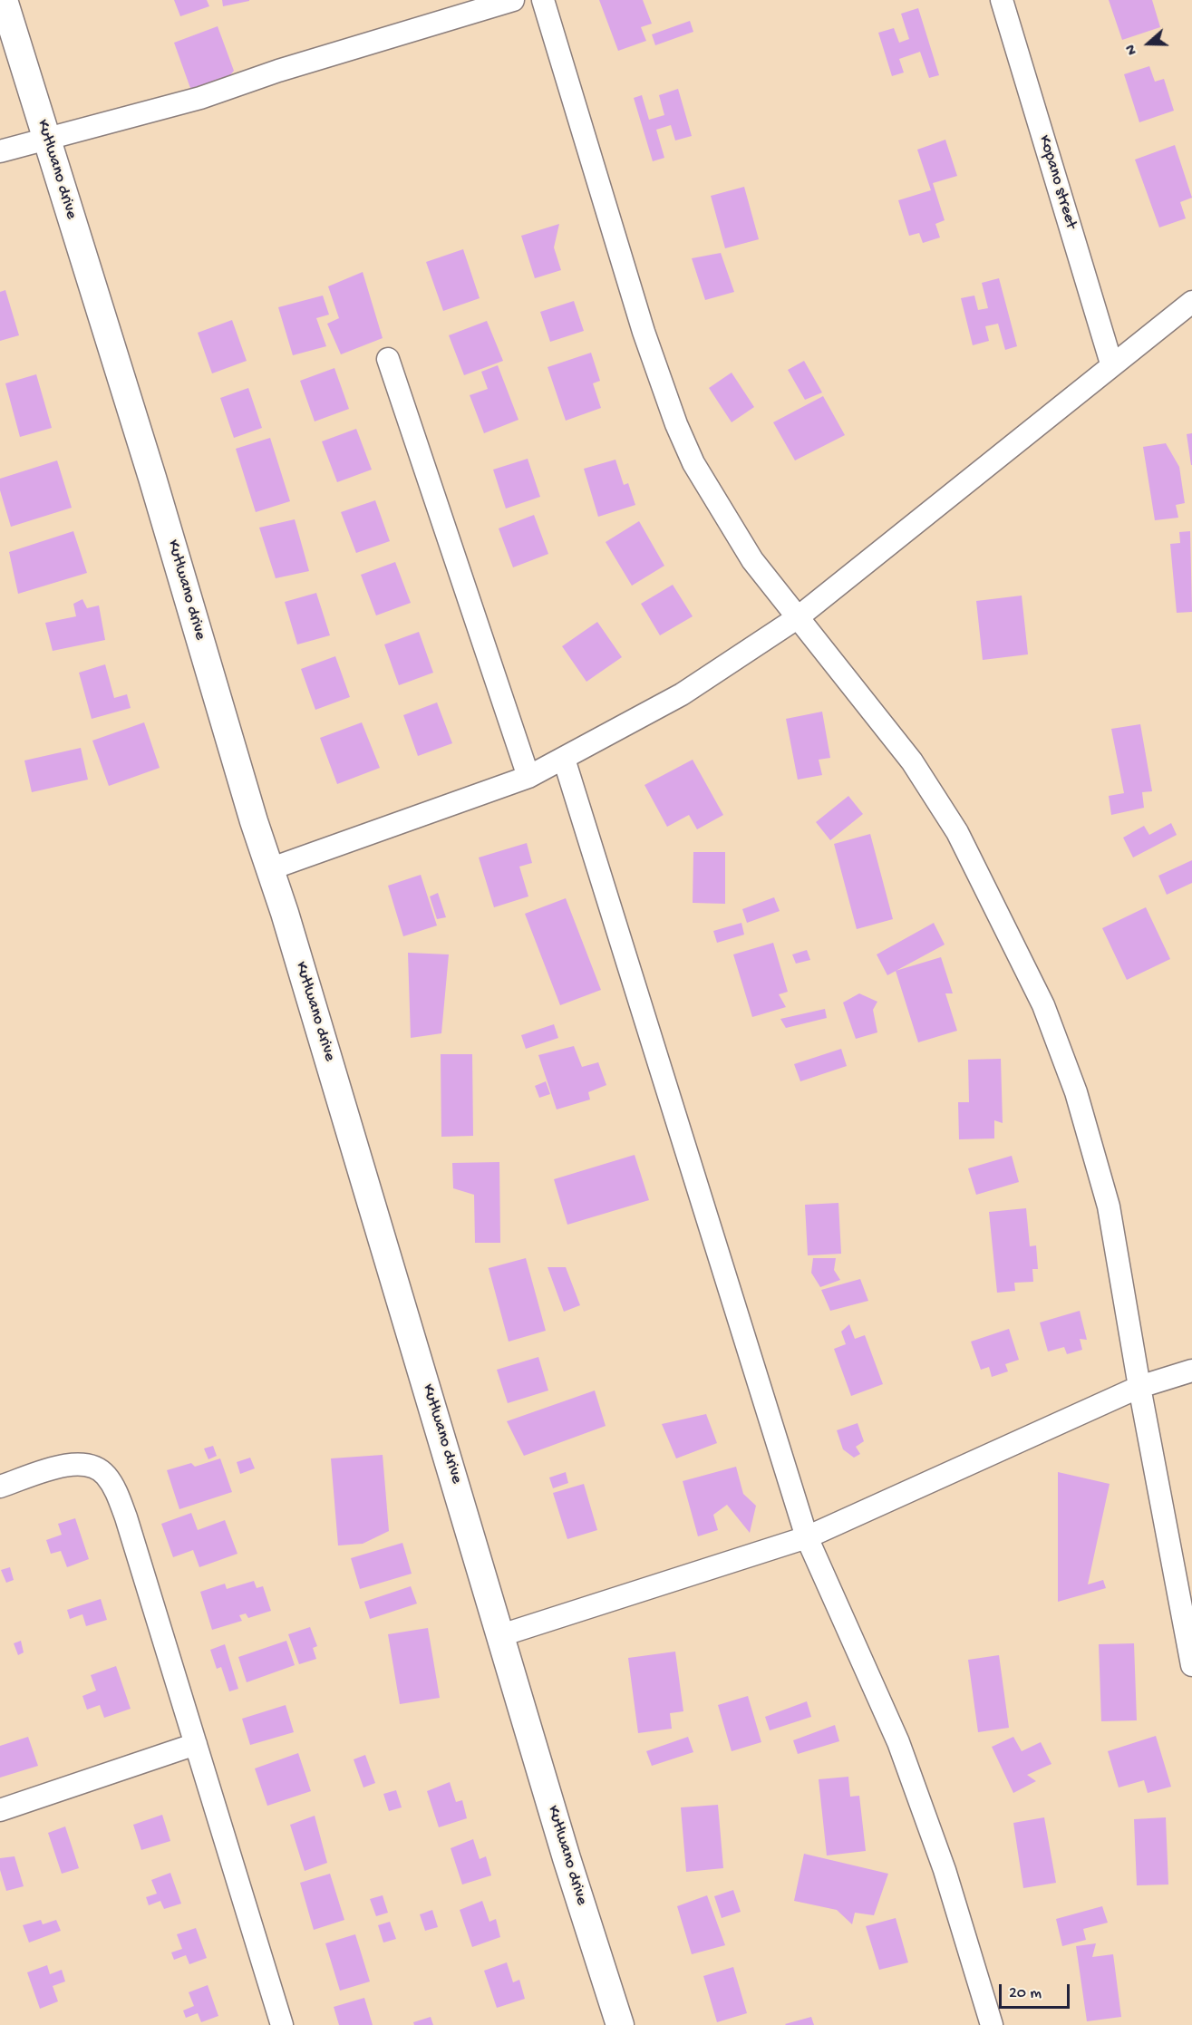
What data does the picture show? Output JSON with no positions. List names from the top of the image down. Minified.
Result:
{"streets":{"street":["Kutlwano drive","Kopano street"]},"scale_bar":"20 m","north":"left"}
